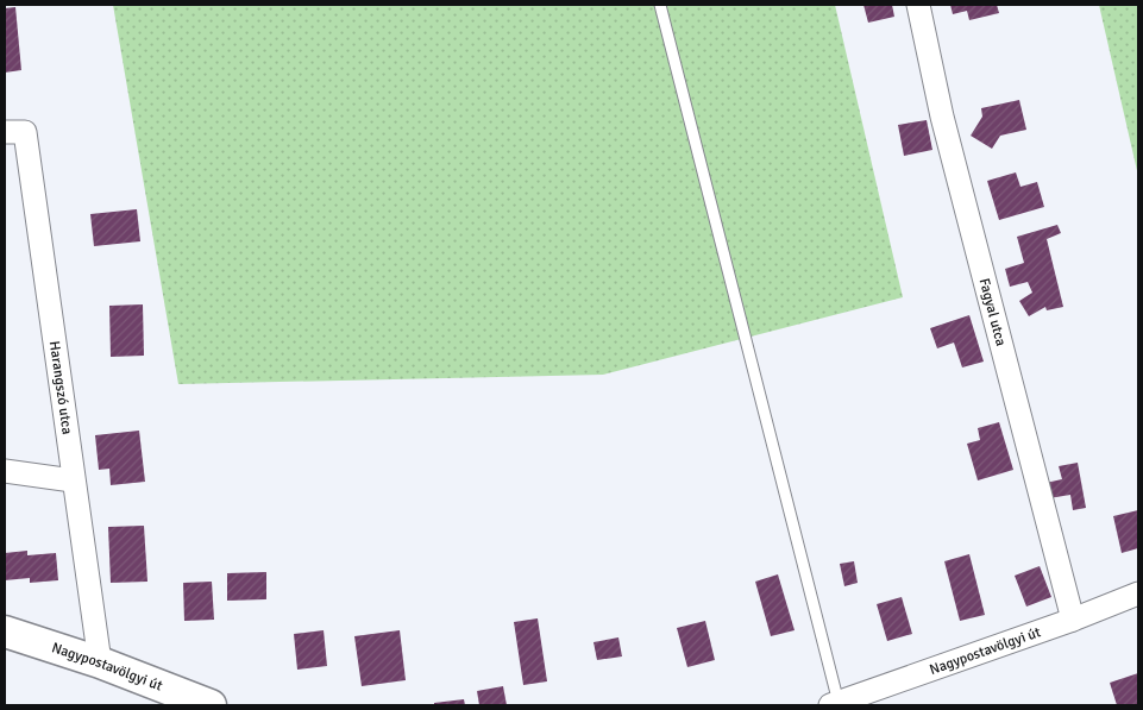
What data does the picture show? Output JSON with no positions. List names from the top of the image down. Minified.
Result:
{"streets":{"street":["Fagyal utca","Harangszó utca","Nagypostavölgyi út"]},"crossings":[["Fagyal utca","Nagypostavölgyi út"],["Harangszó utca","Nagypostavölgyi út"]]}
